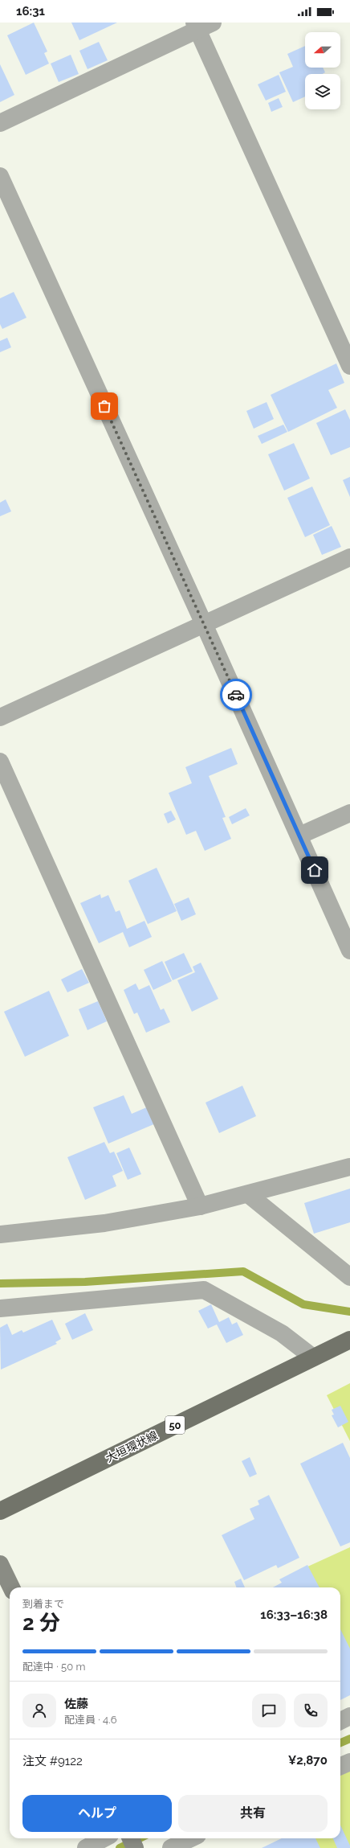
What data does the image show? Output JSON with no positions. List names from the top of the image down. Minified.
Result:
{"streets":{"main road":["50","大垣環状線"]},"north":"left","page":{"status":"16:31","heading":["2 分","到着まで","16:33–16:38"],"panel":["佐藤","配達員 · 4.6","注文 #9122","¥2,870"],"bar":"配達中 · 50 m","buttons":["ヘルプ","共有"]}}
